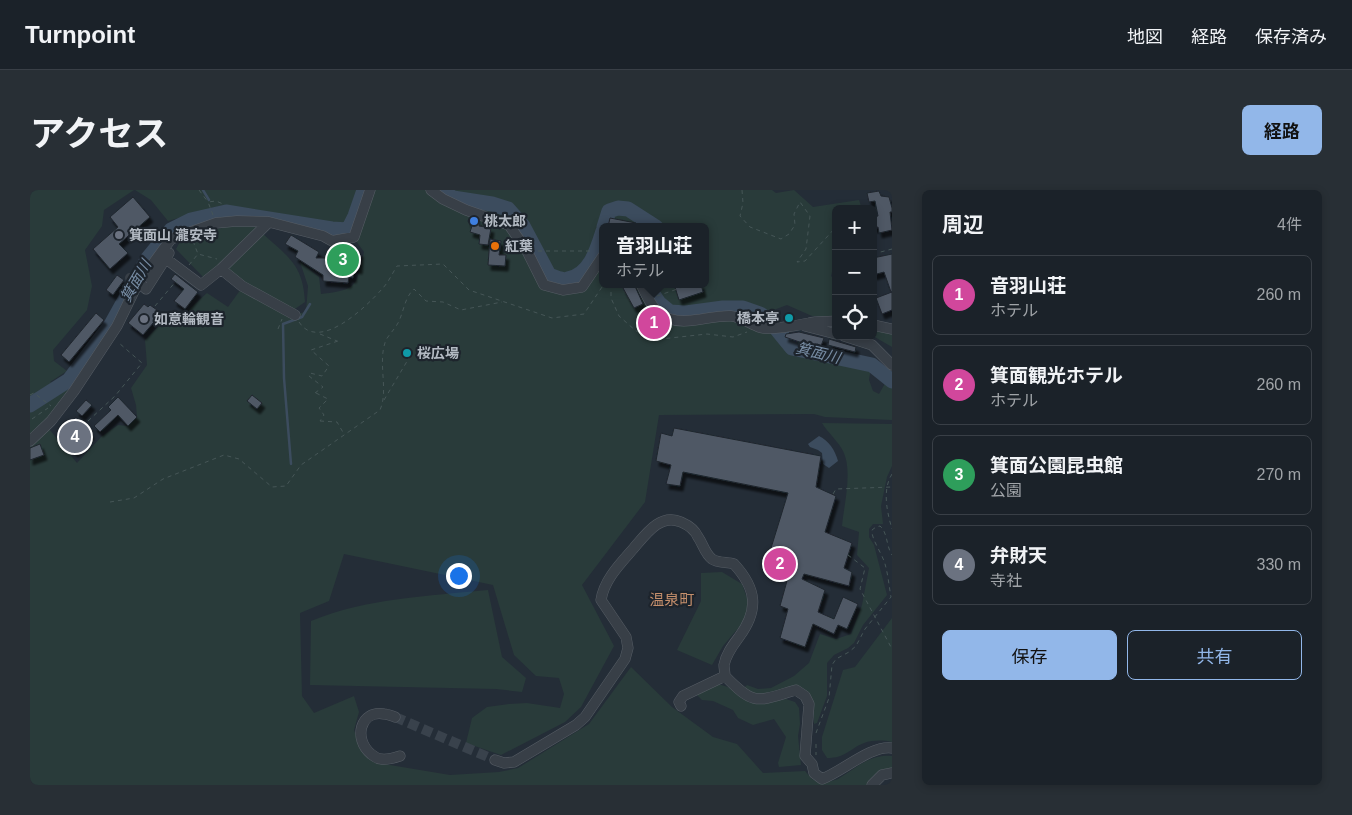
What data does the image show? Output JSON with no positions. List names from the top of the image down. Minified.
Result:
{"districts":["温泉町"],"water":["箕面川"],"places":["桃太郎","箕面山 瀧安寺","紅葉","橋本亭","如意輪観音","桜広場"],"page":{"header":"Turnpoint","nav":["地図","経路","保存済み"],"title":"アクセス","buttons":["経路",["保存","共有"]],"heading":["周辺","4件"],"map_buttons":["+","−"],"popup":["音羽山荘","ホテル"],"pins":["3","1","4","2"],"list":[{"mark":"1","name":"音羽山荘","note":"ホテル","value":"260 m"},{"mark":"2","name":"箕面観光ホテル","note":"ホテル","value":"260 m"},{"mark":"3","name":"箕面公園昆虫館","note":"公園","value":"270 m"},{"mark":"4","name":"弁財天","note":"寺社","value":"330 m"}]}}
